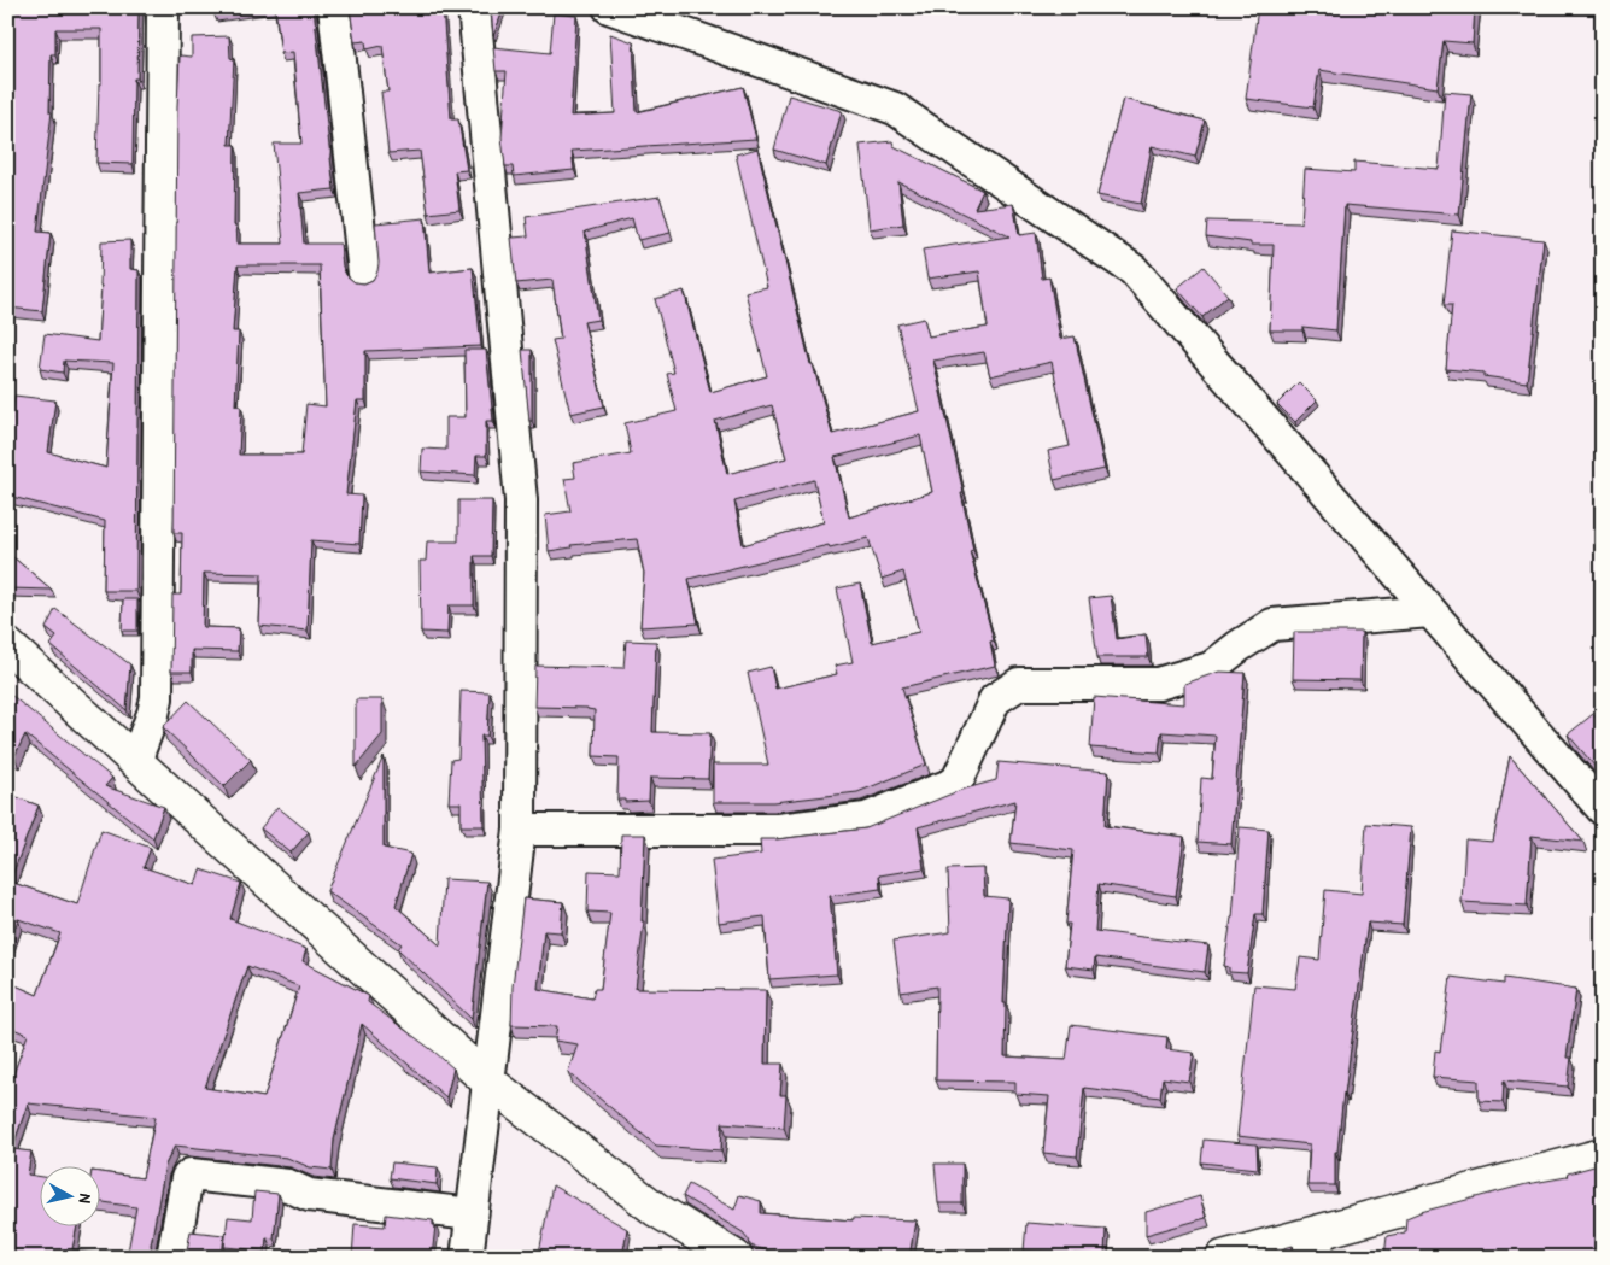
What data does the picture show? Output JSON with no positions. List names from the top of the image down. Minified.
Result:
{"north":"right"}
